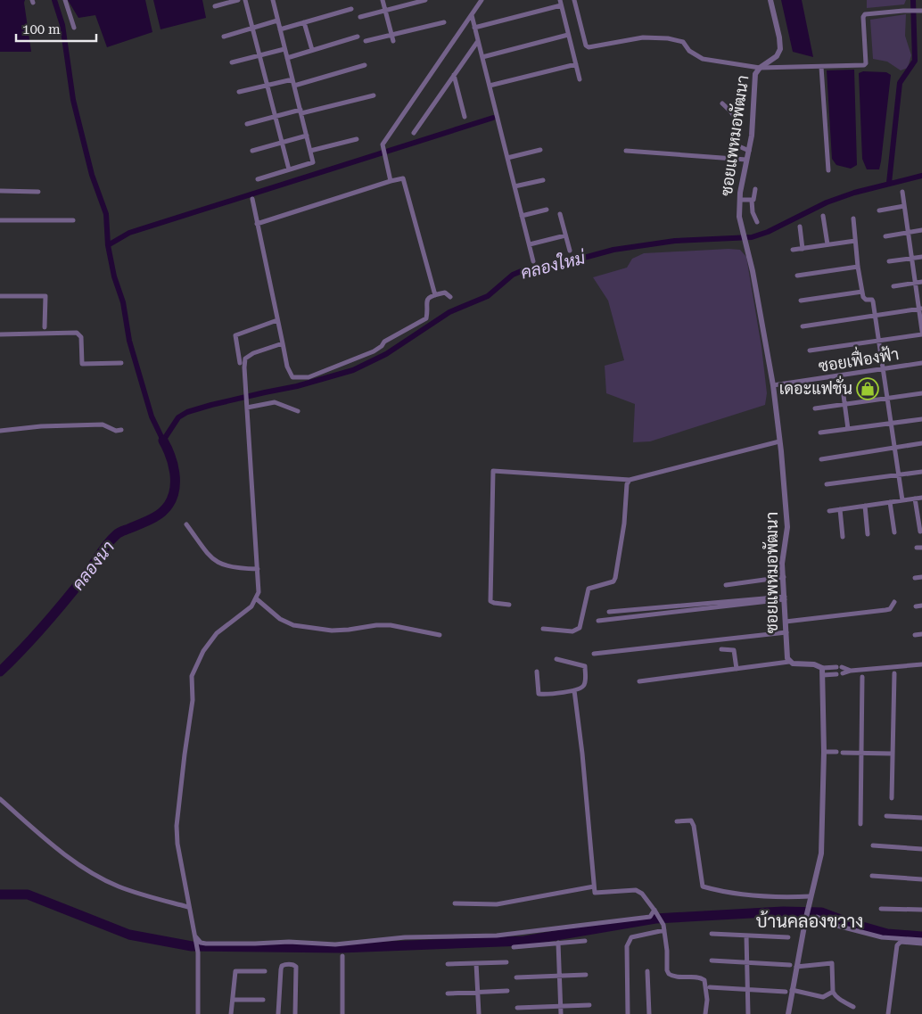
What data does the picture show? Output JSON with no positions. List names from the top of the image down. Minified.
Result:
{"streets":{"street":["ซอยแพหมอพัฒนา","ซอยเฟื่องฟ้า"]},"crossings":[["ซอยแพหมอพัฒนา","ซอยเฟื่องฟ้า"]],"districts":["บ้านคลองขวาง"],"water":["คลองใหม่","คลองนา"],"places":{"shop":["เดอะแฟชั่น"]},"scale_bar":"100 m"}
